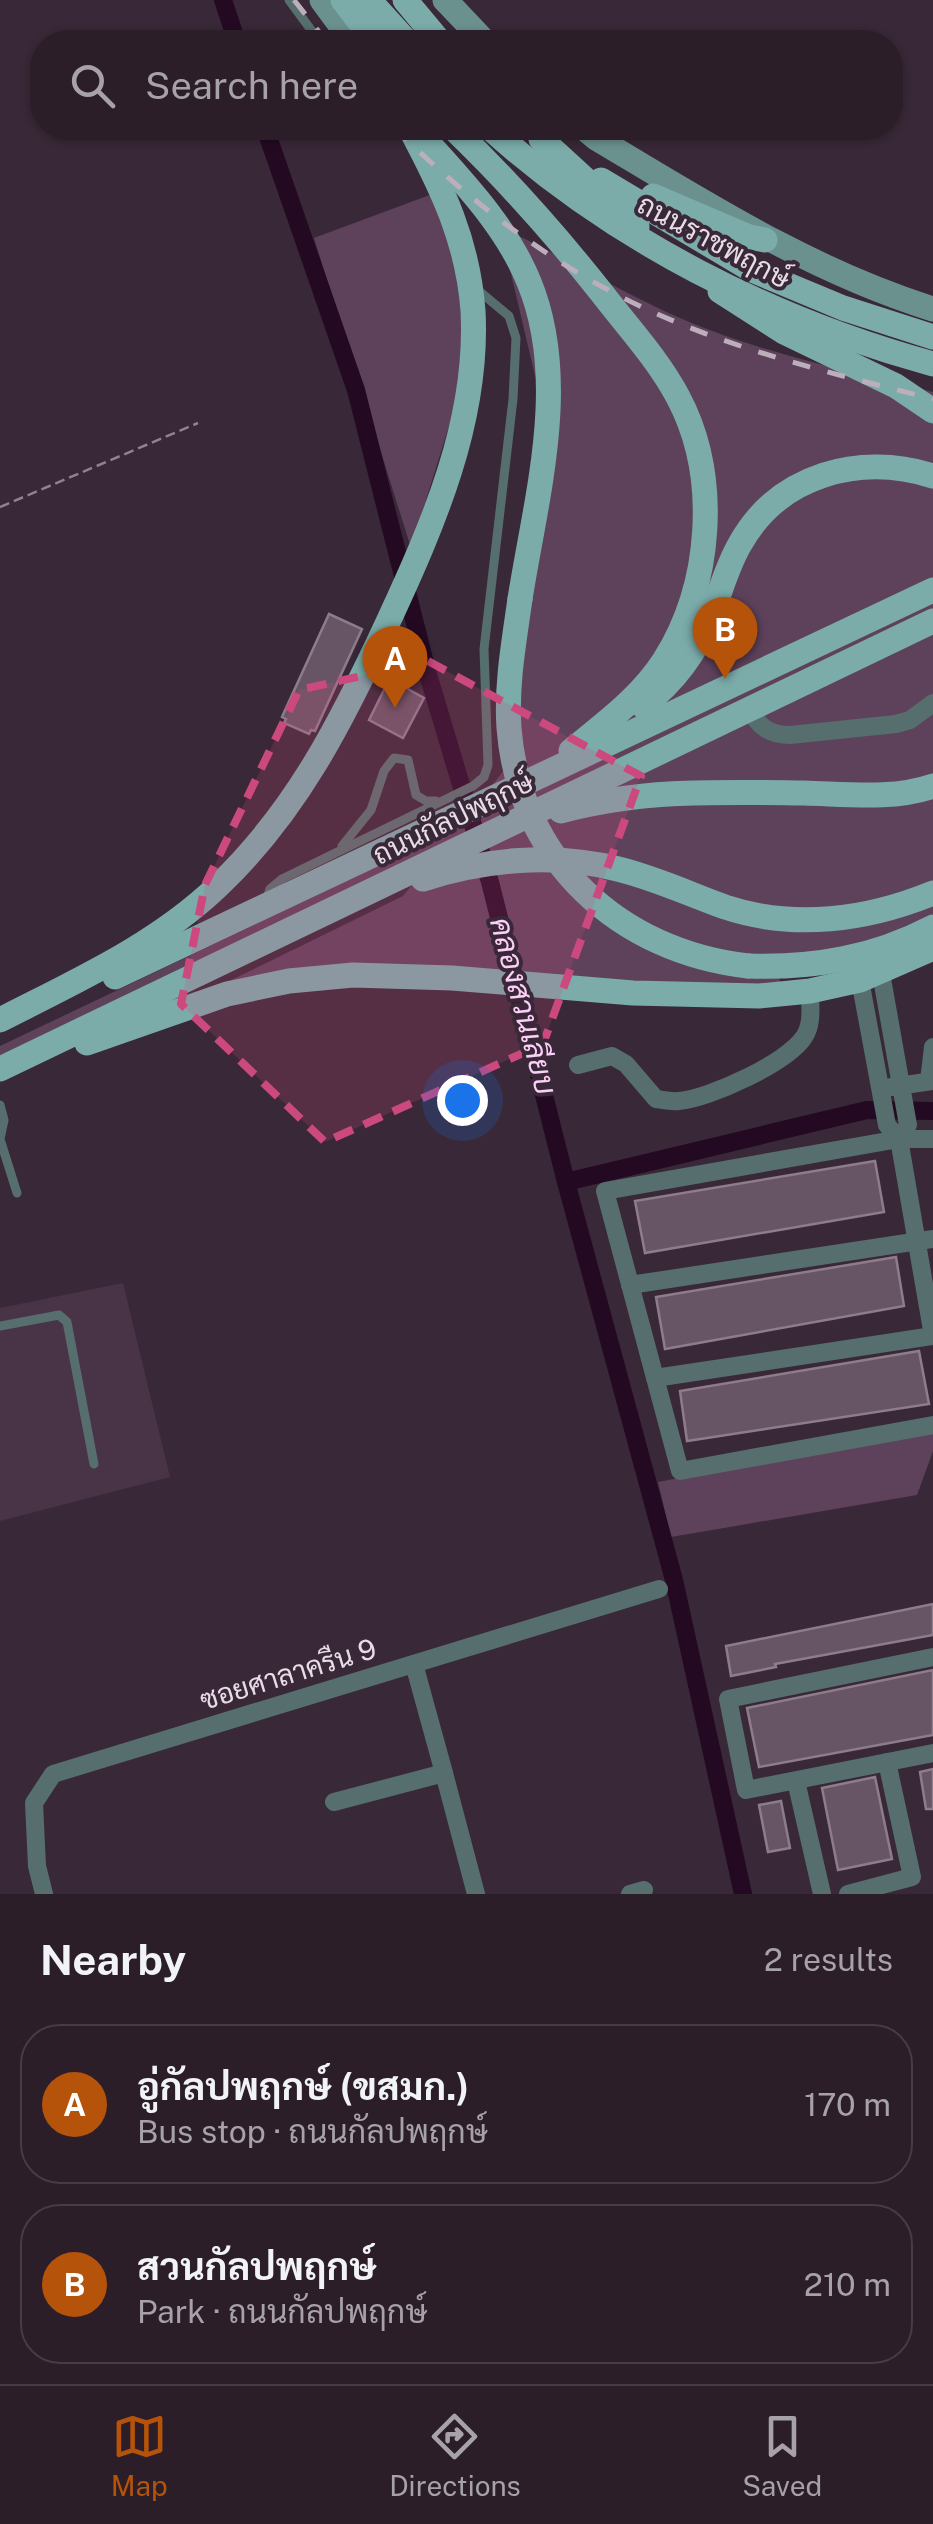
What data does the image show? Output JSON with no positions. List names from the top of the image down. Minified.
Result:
{"streets":{"main road":["ถนนราชพฤกษ์","ถนนกัลปพฤกษ์"],"street":["ซอยศาลาครืน 9"]},"water":["คลองสวนเลียบ"],"page":{"search":"Search here","pins":["B","A"],"heading":["Nearby","2 results"],"list":[{"mark":"A","name":"อู่กัลปพฤกษ์ (ขสมก.)","note":"Bus stop · ถนนกัลปพฤกษ์","value":"170 m"},{"mark":"B","name":"สวนกัลปพฤกษ์","note":"Park · ถนนกัลปพฤกษ์","value":"210 m"}],"nav":["Map","Directions","Saved"]}}
